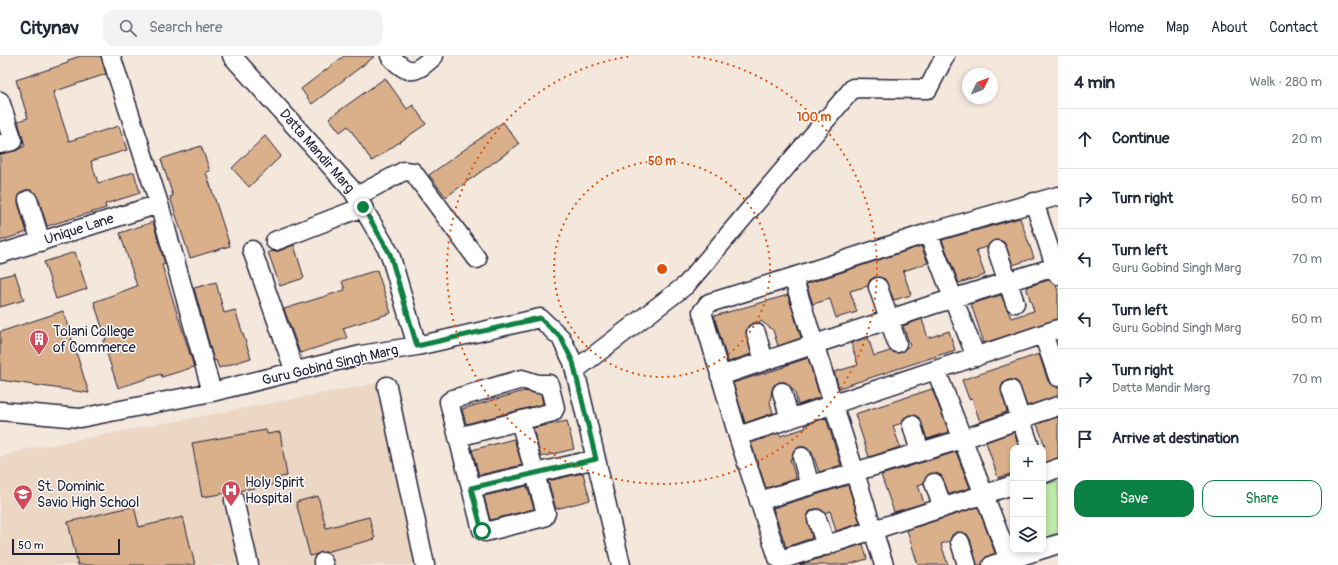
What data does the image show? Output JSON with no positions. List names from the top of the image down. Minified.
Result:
{"streets":{"street":["Datta Mandir Marg","Unique Lane","Guru Gobind Singh Marg"]},"crossings":[["Datta Mandir Marg","Guru Gobind Singh Marg"]],"places":{"building":["Tolani College of Commerce"],"hospital":["Holy Spirit Hospital"],"school or university":["St. Dominic Savio High School"]},"scale_bar":"50 m","north":"top right","page":{"header":"Citynav","search":"Search here","nav":["Home","Map","About","Contact"],"heading":["4 min","Walk · 280 m"],"list":[["Continue","20 m"],["Turn right","60 m"],["Turn left","Guru Gobind Singh Marg","70 m"],["Turn left","Guru Gobind Singh Marg","60 m"],["Turn right","Datta Mandir Marg","70 m"],"Arrive at destination"],"map_buttons":["+","−"],"buttons":["Save","Share"],"scale":"50 m"},"rings":["100 m","50 m"]}
